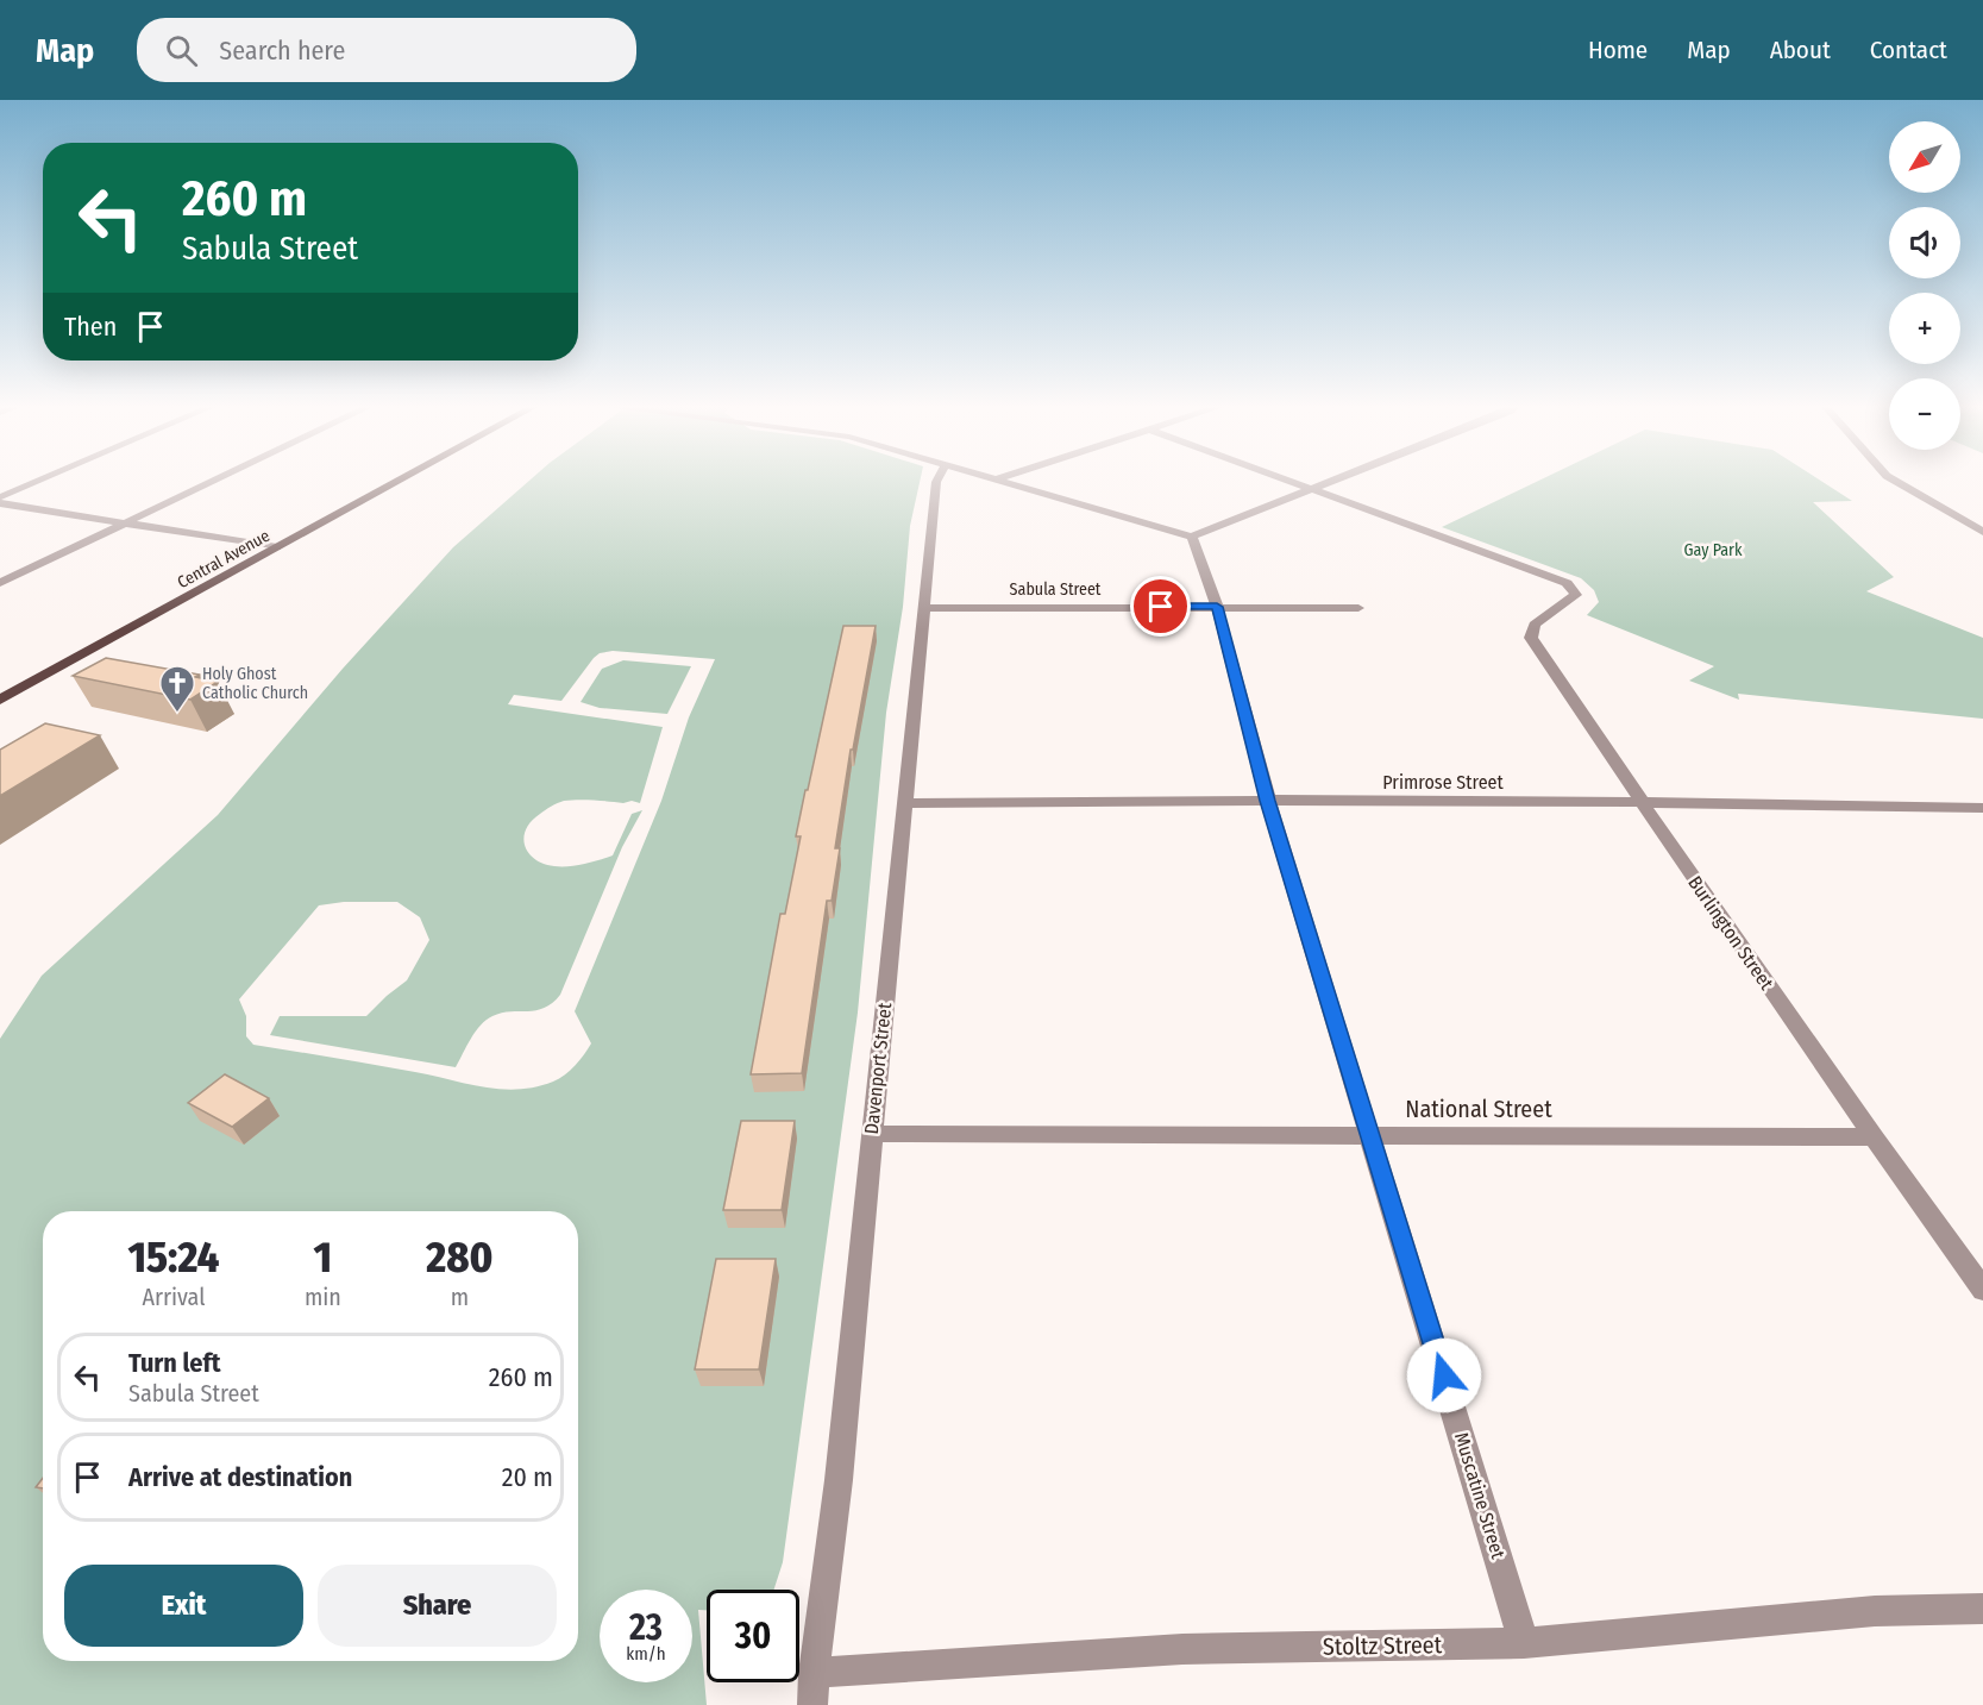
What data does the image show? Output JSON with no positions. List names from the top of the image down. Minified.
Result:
{"streets":{"main road":["Central Avenue"],"street":["Sabula Street","Primrose Street","Burlington Street","Davenport Street","National Street","Muscatine Street","Stoltz Street"]},"crossings":[["Sabula Street","Davenport Street"],["Sabula Street","Muscatine Street"],["Primrose Street","Burlington Street"],["Primrose Street","Davenport Street"],["Primrose Street","Muscatine Street"],["Burlington Street","National Street"],["Davenport Street","National Street"],["Davenport Street","Stoltz Street"],["National Street","Muscatine Street"],["Muscatine Street","Stoltz Street"]],"parks":["Gay Park"],"places":{"church":["Holy Ghost Catholic Church"]},"north":"bottom left","page":{"header":"Map","search":"Search here","nav":["Home","Map","About","Contact"],"map_buttons":["+","−"],"turn":["260 m","Sabula Street"],"then":"Then","eta":["15:24","Arrival","1","min","280","m"],"list":[{"name":"Turn left","note":"Sabula Street","value":"260 m"},{"name":"Arrive at destination","value":"20 m"}],"buttons":["Exit","Share"],"speed":"23 km/h","limit":"30"}}
